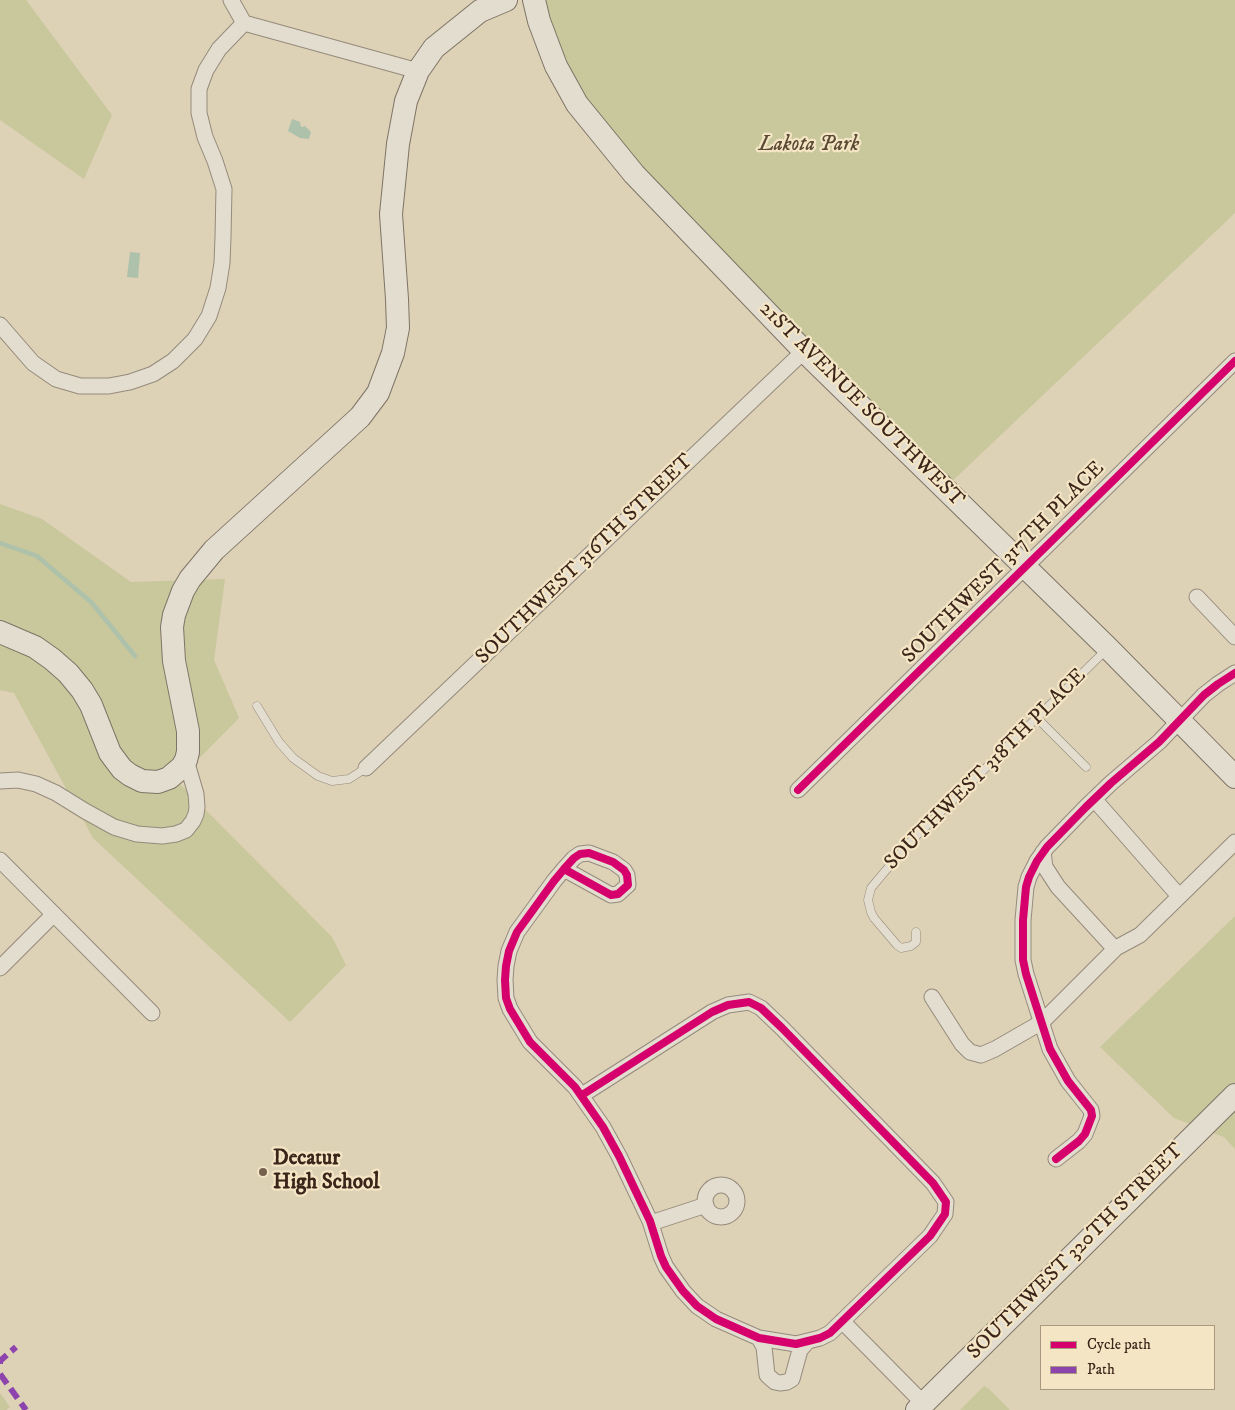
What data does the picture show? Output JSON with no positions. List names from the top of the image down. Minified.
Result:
{"streets":{"main road":["21ST AVENUE SOUTHWEST","SOUTHWEST 320TH STREET"],"street":["SOUTHWEST 316TH STREET","SOUTHWEST 317TH PLACE"],"lane":["SOUTHWEST 318TH PLACE"]},"crossings":[["21ST AVENUE SOUTHWEST","SOUTHWEST 316TH STREET"],["21ST AVENUE SOUTHWEST","SOUTHWEST 317TH PLACE"],["21ST AVENUE SOUTHWEST","SOUTHWEST 318TH PLACE"]],"parks":["Lakota Park"],"places":["Decatur High School"],"legend":["Cycle path","Path"]}
